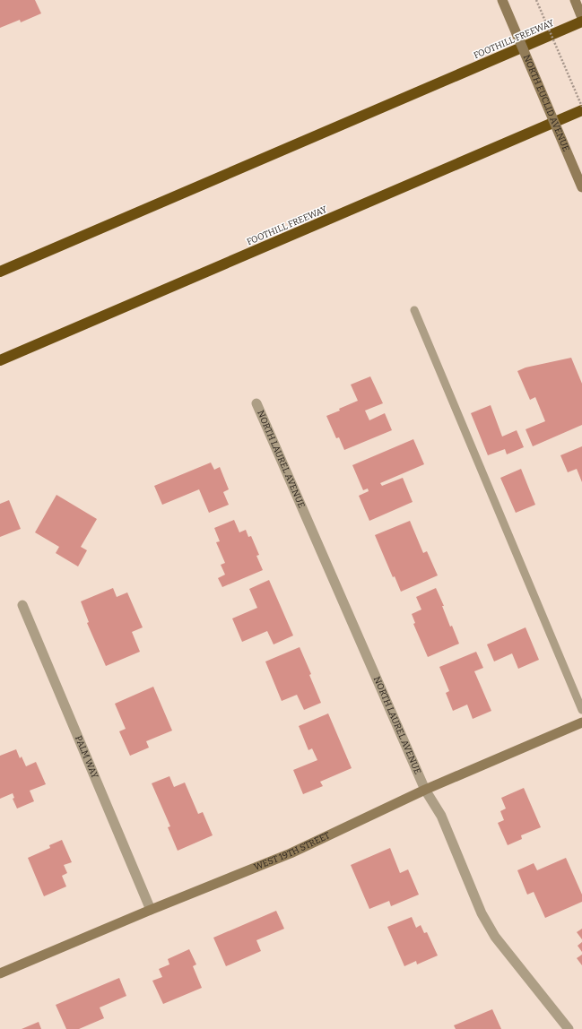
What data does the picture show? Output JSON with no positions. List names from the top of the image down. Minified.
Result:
{"streets":{"highway":["FOOTHILL FREEWAY"],"main road":["NORTH EUCLID AVENUE","WEST 19TH STREET"],"street":["NORTH LAUREL AVENUE","PALM WAY"]},"crossings":[["NORTH LAUREL AVENUE","WEST 19TH STREET"],["PALM WAY","WEST 19TH STREET"]]}
